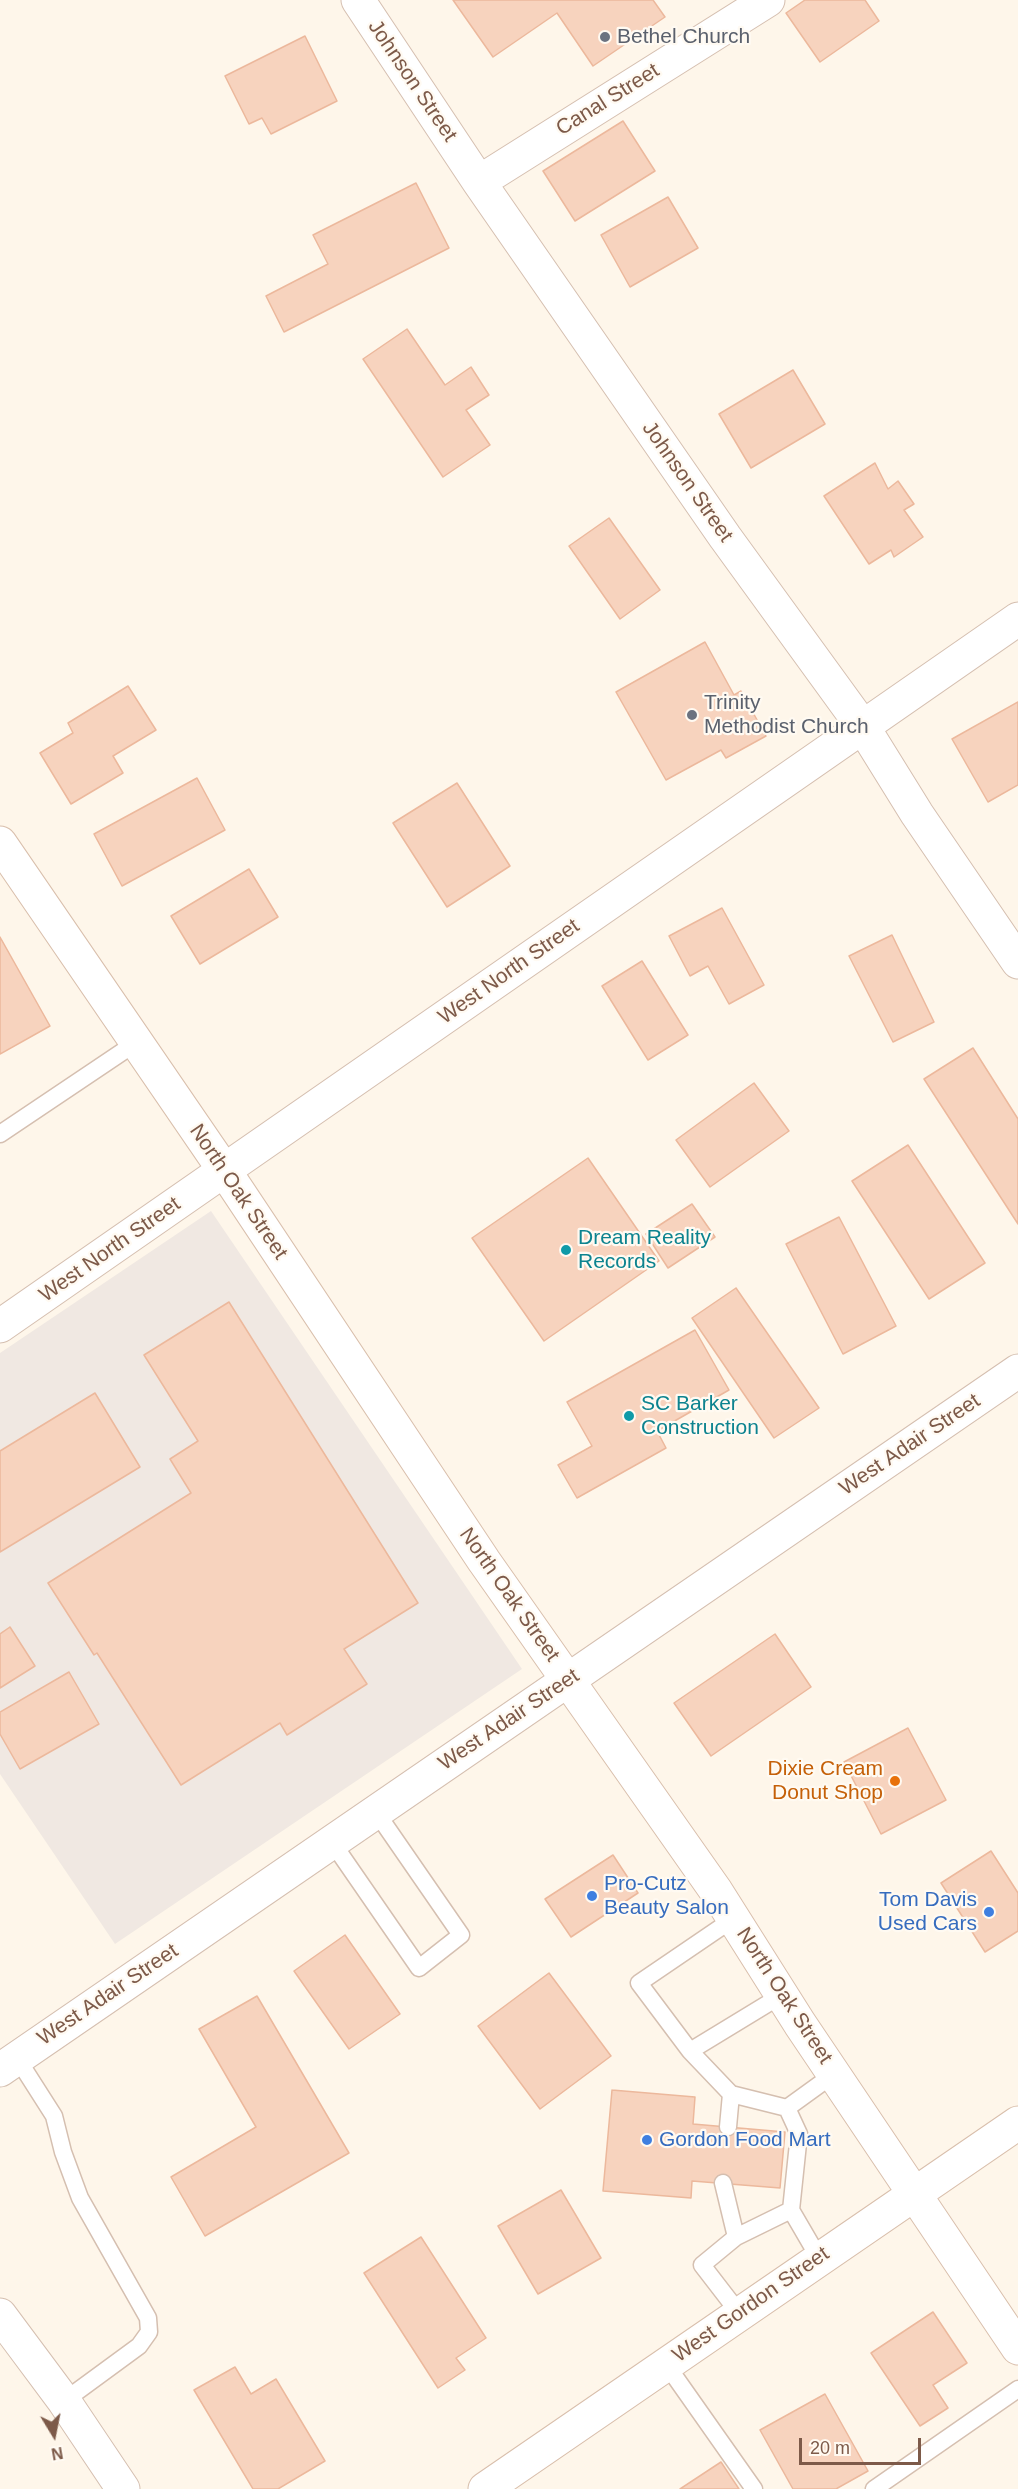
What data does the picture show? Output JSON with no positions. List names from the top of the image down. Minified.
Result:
{"streets":{"street":["Johnson Street","Canal Street","West North Street","North Oak Street","West Adair Street","West Gordon Street"]},"crossings":[["Johnson Street","Canal Street"],["Johnson Street","West North Street"],["West North Street","North Oak Street"],["North Oak Street","West Adair Street"],["North Oak Street","West Gordon Street"]],"places":["Bethel Church","Trinity Methodist Church","Dream Reality Records","SC Barker Construction","Dixie Cream Donut Shop","Pro-Cutz Beauty Salon","Tom Davis Used Cars","Gordon Food Mart"],"scale_bar":"20 m","north":"bottom"}
